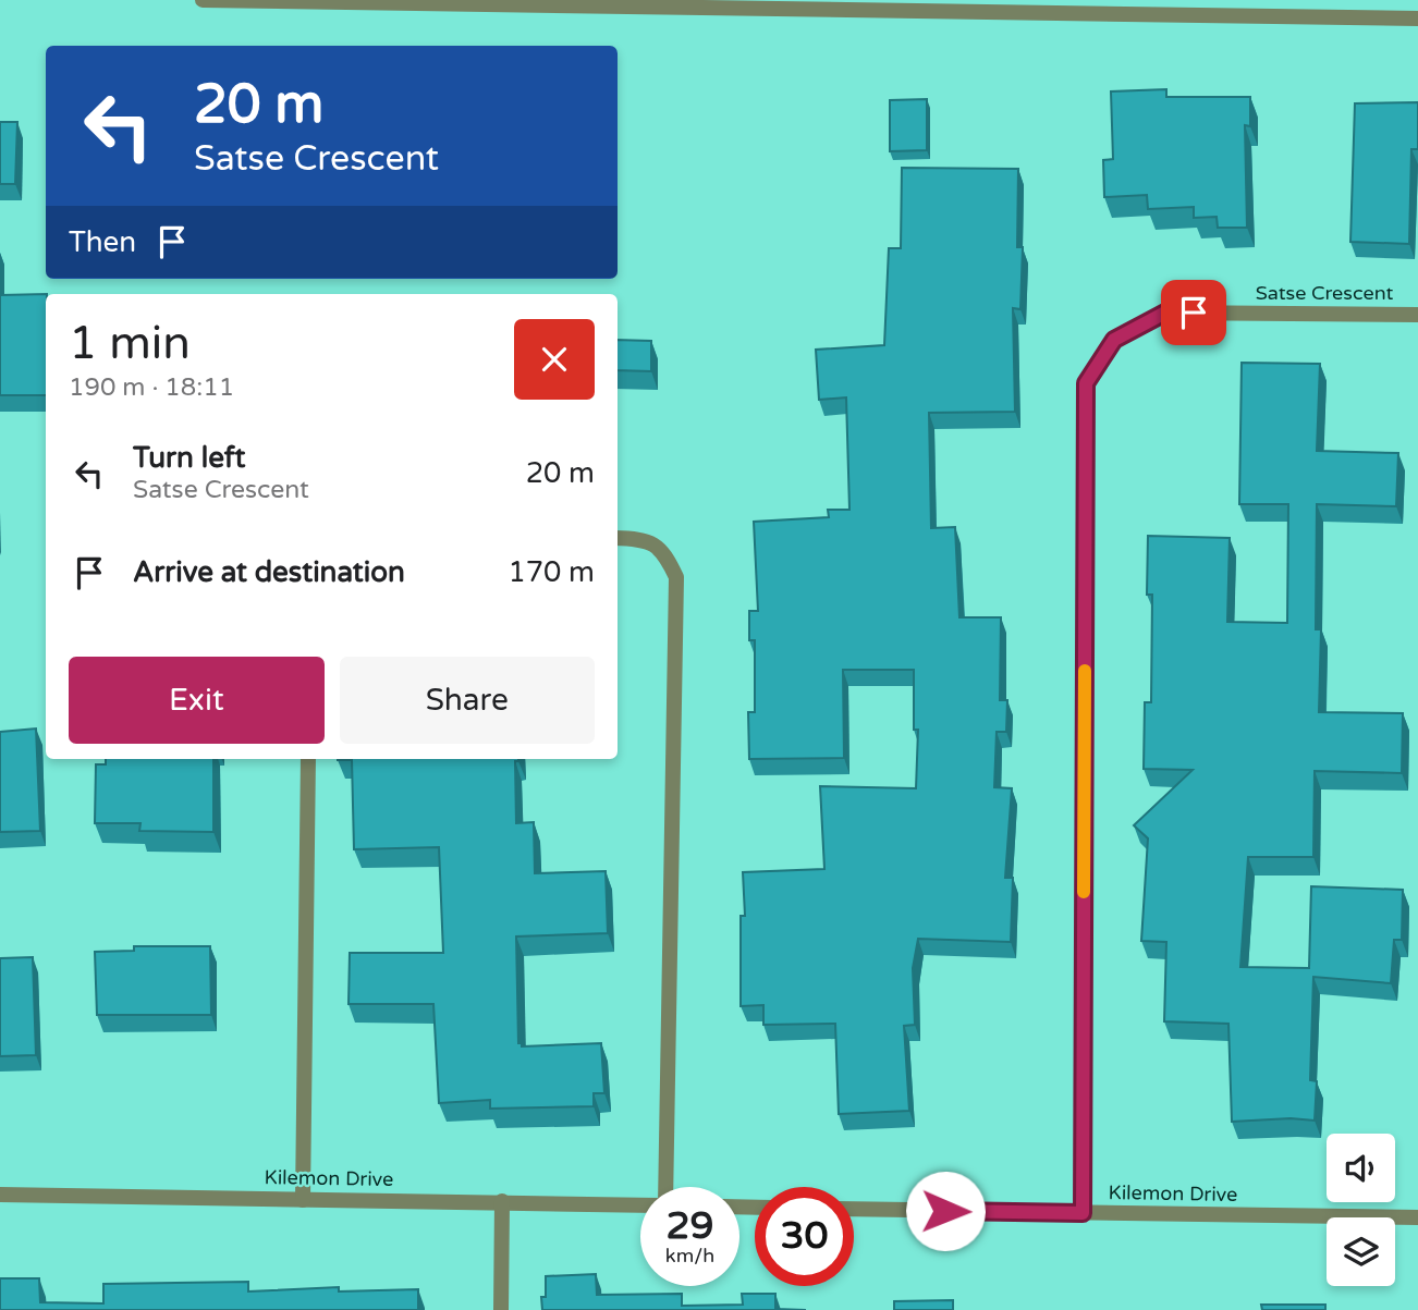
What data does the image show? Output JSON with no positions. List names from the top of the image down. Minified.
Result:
{"streets":{"street":["Satse Crescent","Kilemon Drive"]},"crossings":[["Satse Crescent","Kilemon Drive"]],"page":{"turn":["20 m","Satse Crescent"],"then":"Then","heading":["1 min","190 m · 18:11"],"list":[{"name":"Turn left","note":"Satse Crescent","value":"20 m"},{"name":"Arrive at destination","value":"170 m"}],"buttons":["Exit","Share"],"speed":"29 km/h","limit":"30"}}
